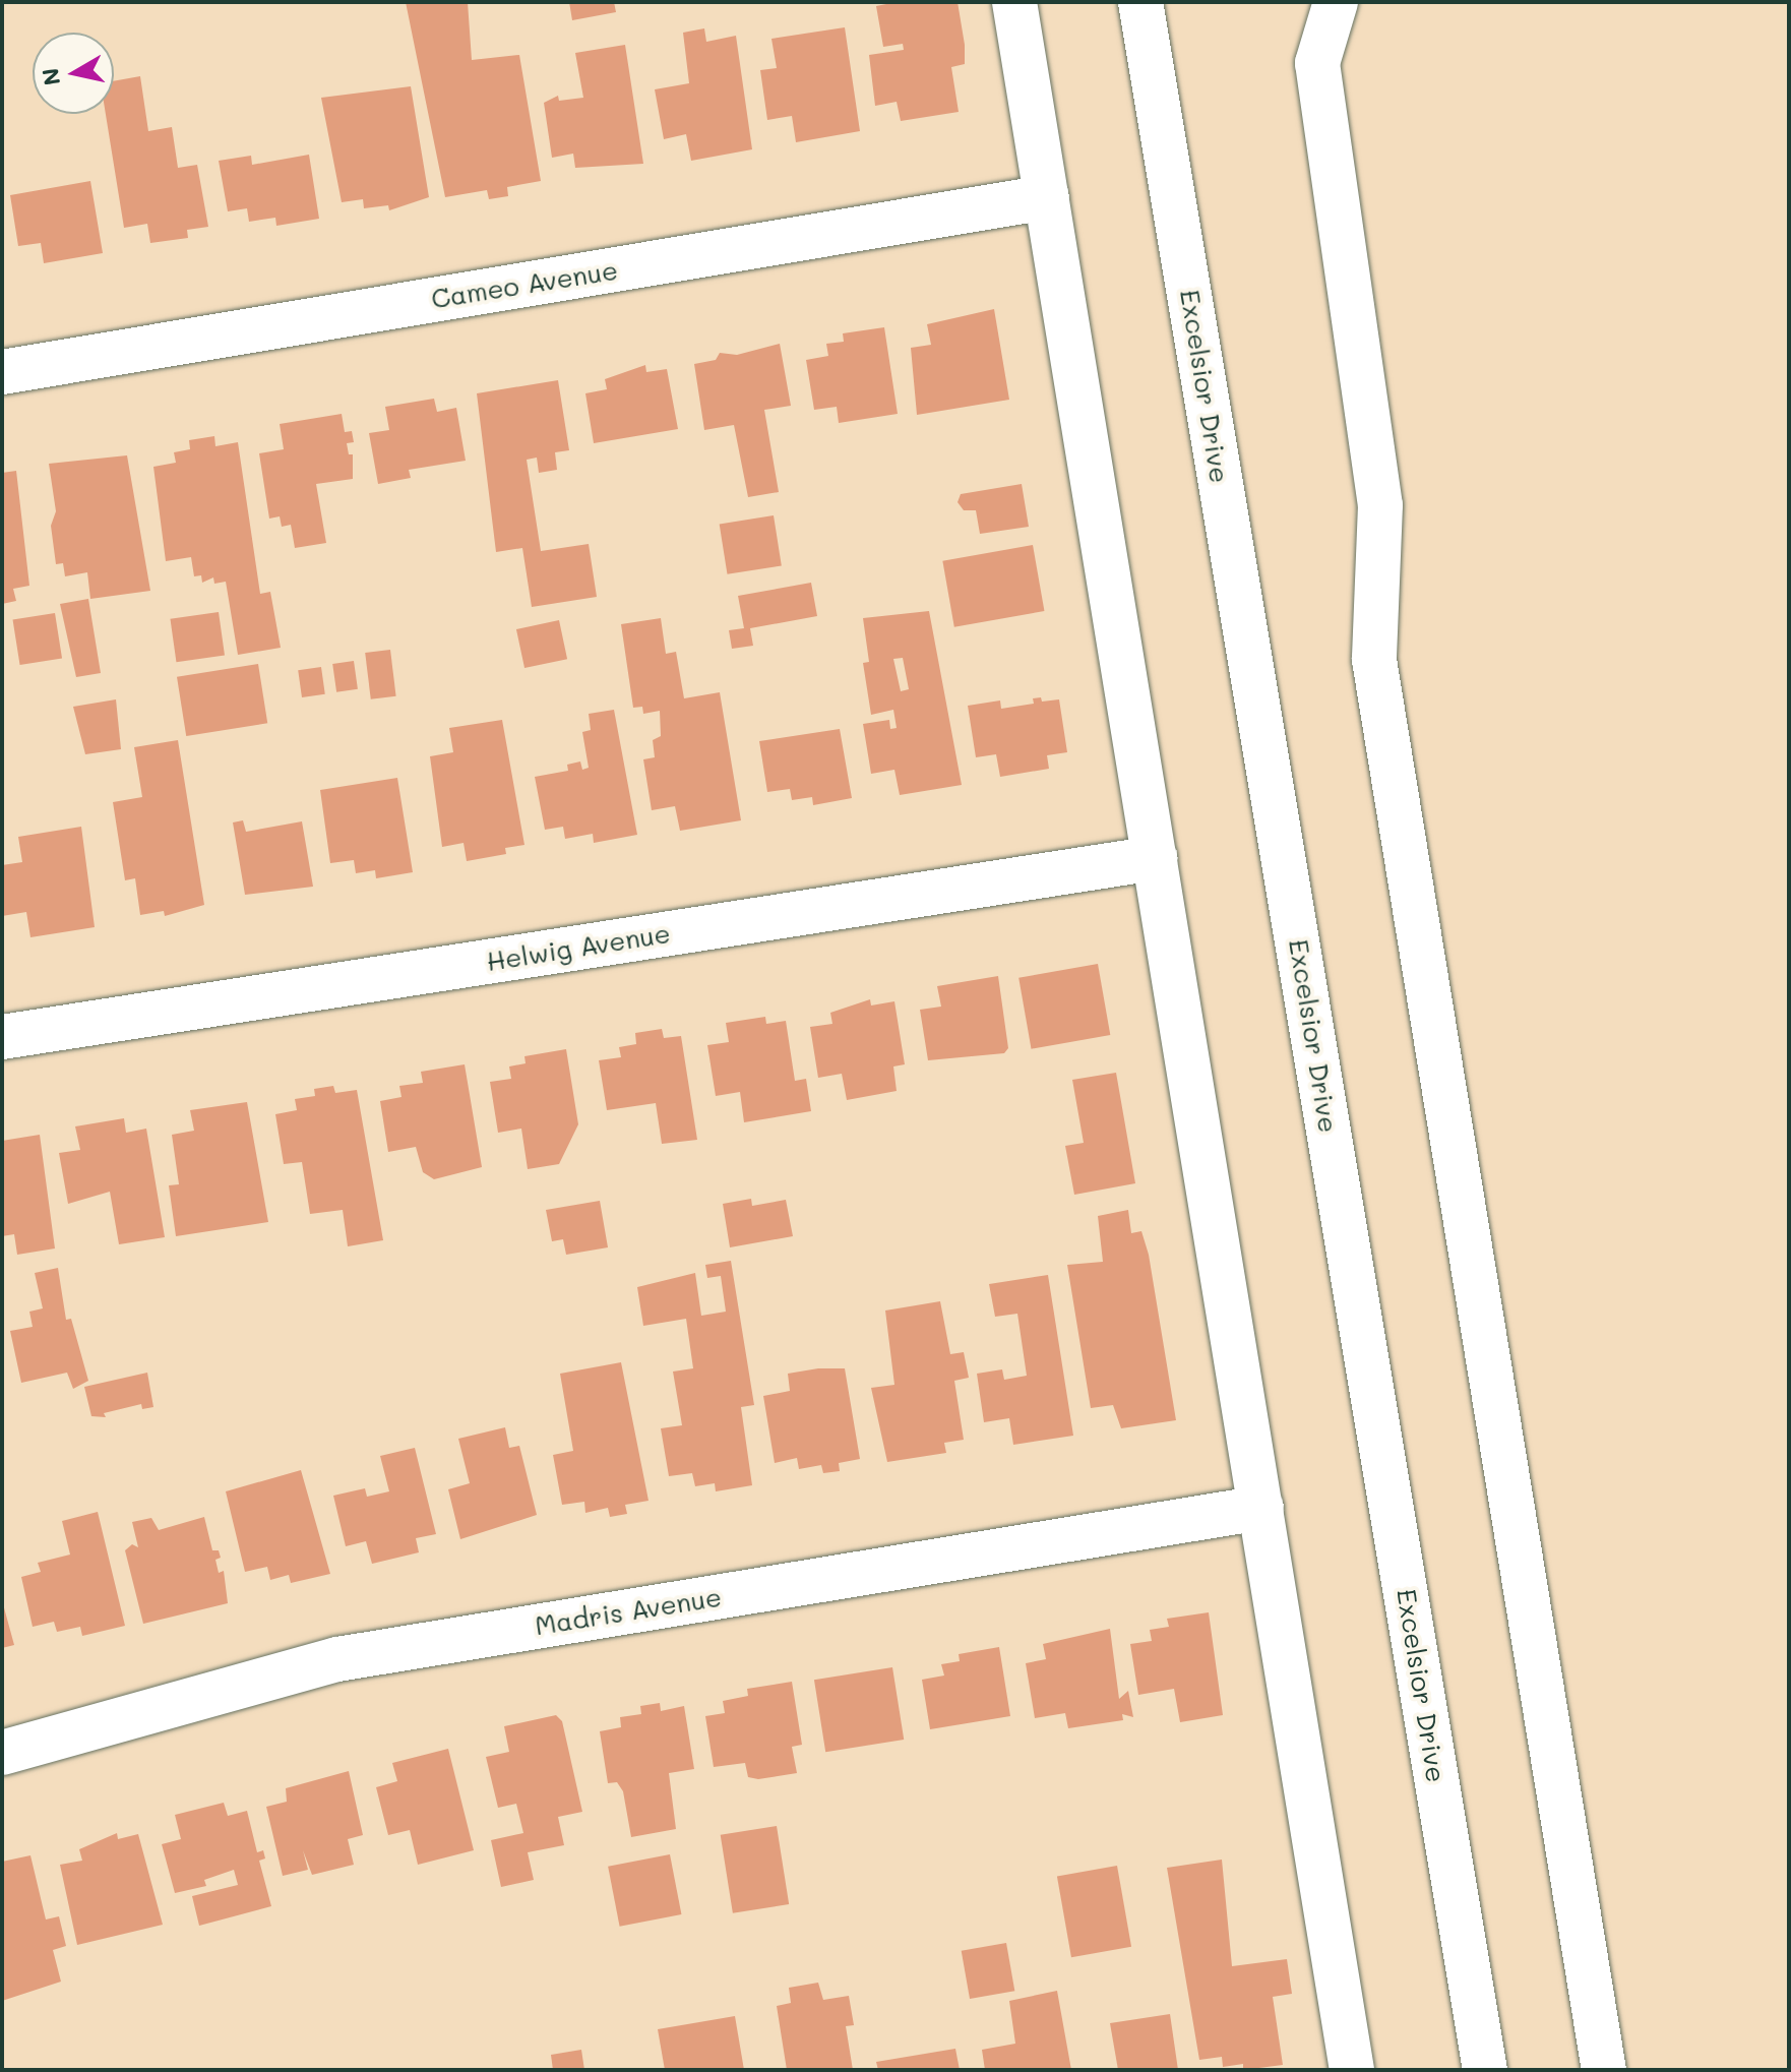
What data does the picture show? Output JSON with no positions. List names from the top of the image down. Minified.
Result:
{"streets":{"street":["Cameo Avenue","Excelsior Drive","Helwig Avenue","Madris Avenue"]},"north":"left"}
